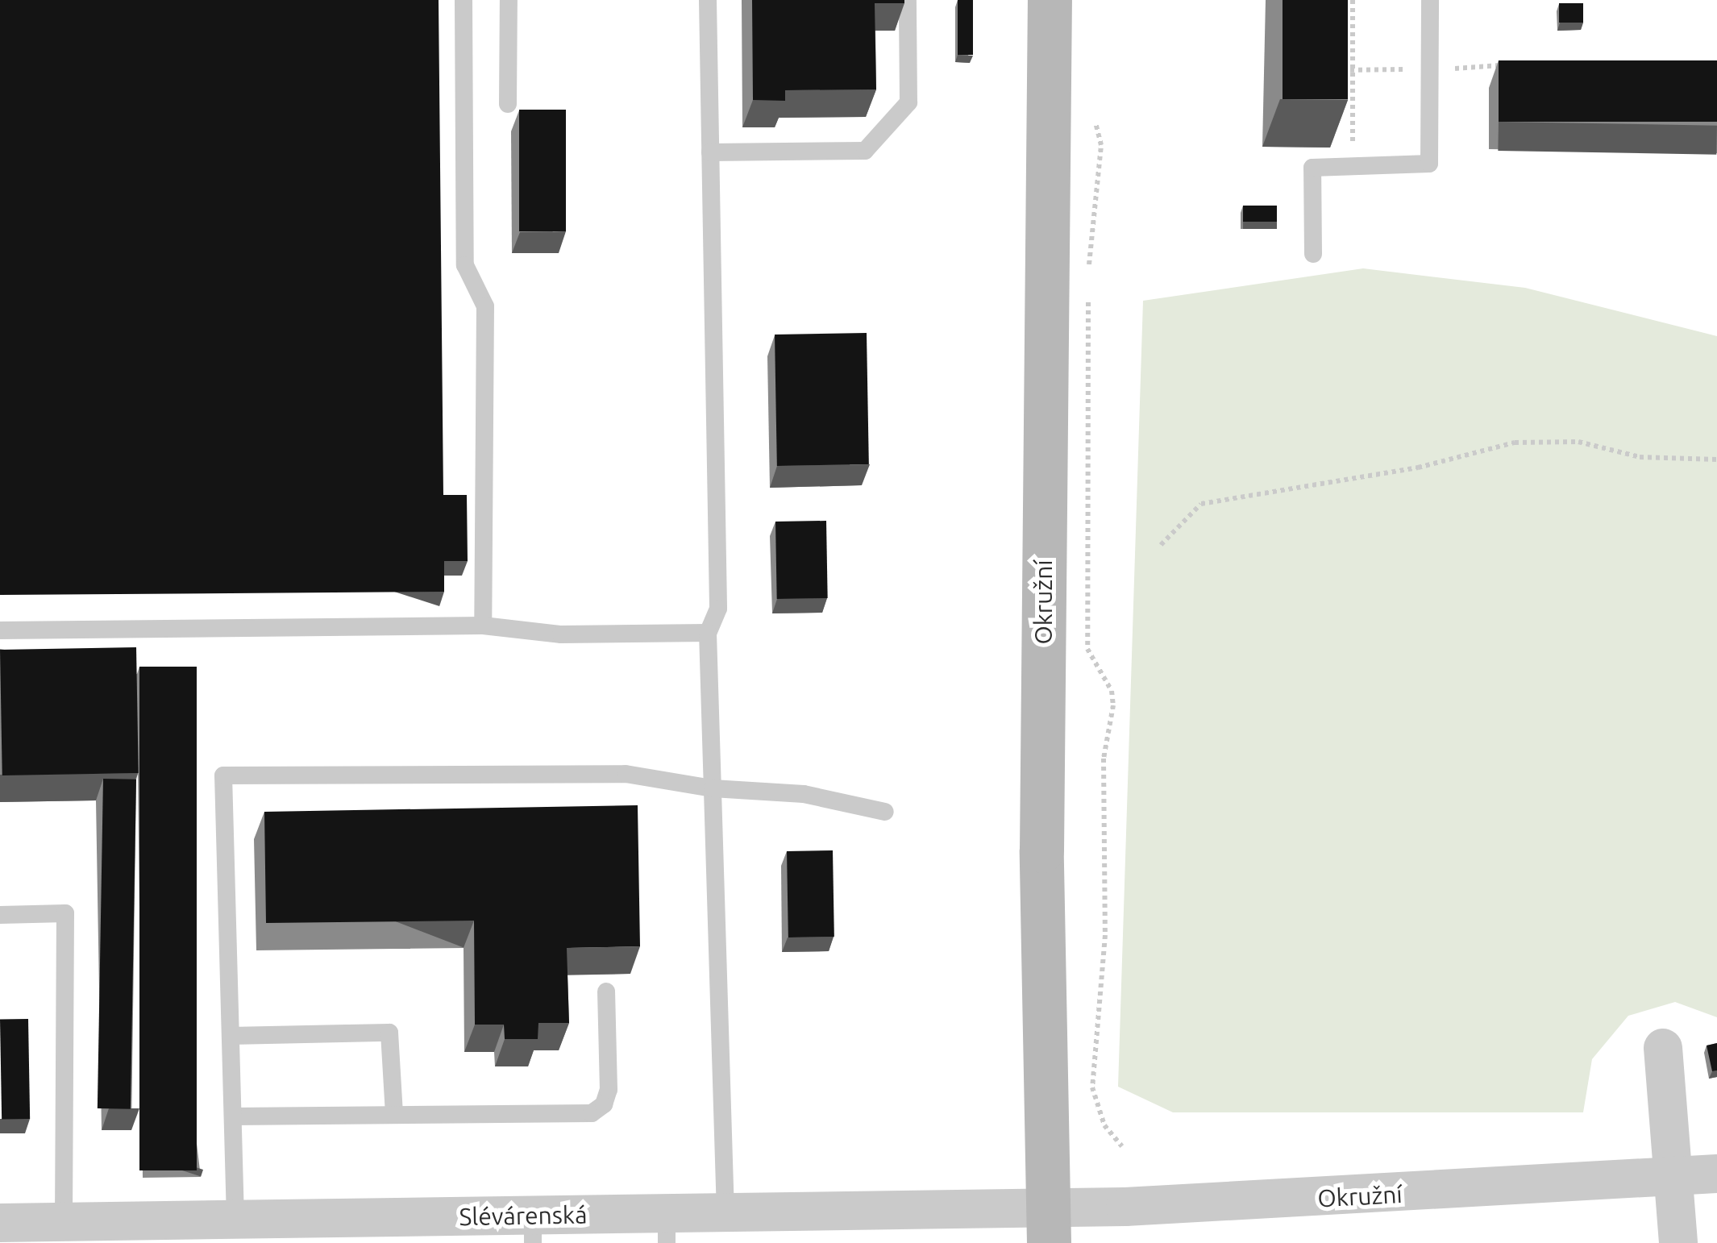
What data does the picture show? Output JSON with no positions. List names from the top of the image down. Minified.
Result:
{"streets":{"main road":["Okružní"],"street":["Slévárenská"]},"crossings":[["Okružní","Slévárenská"]]}
